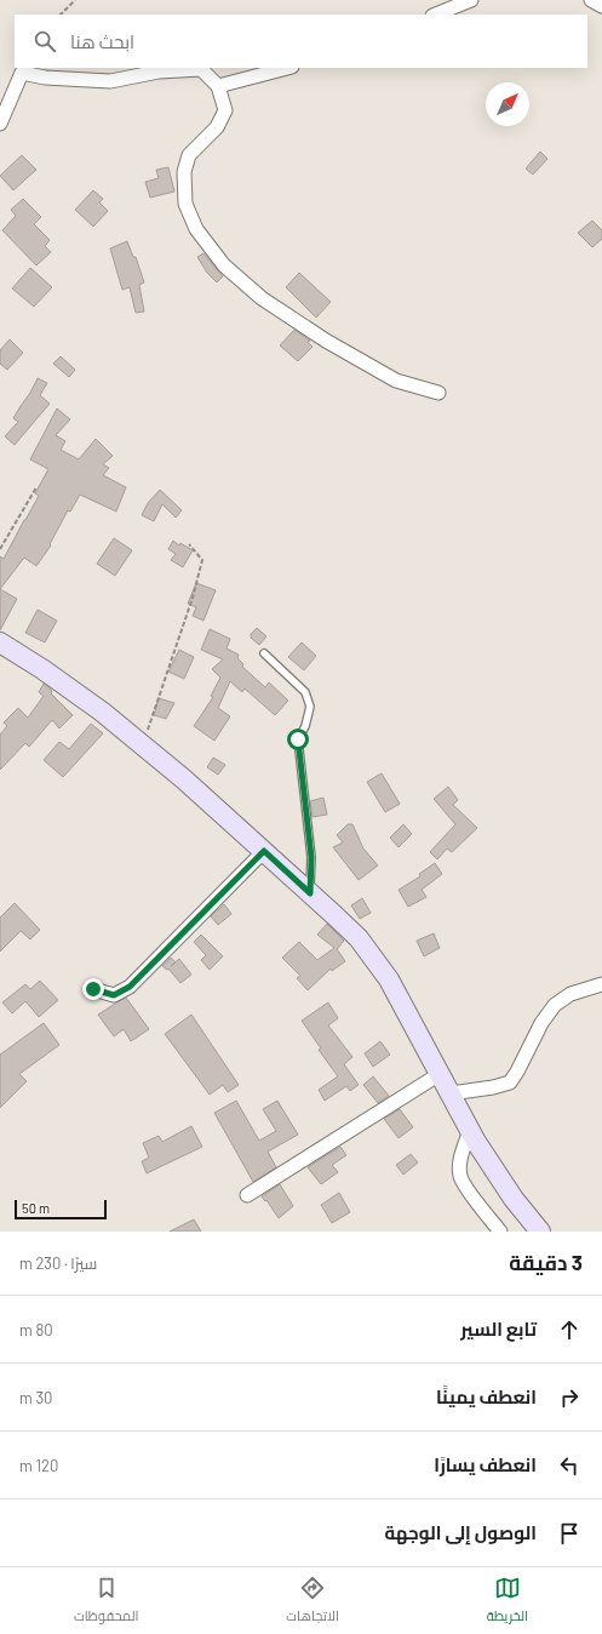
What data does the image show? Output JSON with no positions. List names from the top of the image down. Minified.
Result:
{"scale_bar":"50 m","north":"top right","page":{"search":"ابحث هنا","scale":"50 m","heading":["3 دقيقة","سيرًا · 230 m"],"list":[["تابع السير","80 m"],["انعطف يمينًا","30 m"],["انعطف يسارًا","120 m"],"الوصول إلى الوجهة"],"nav":["الخريطة","الاتجاهات","المحفوظات"]}}
